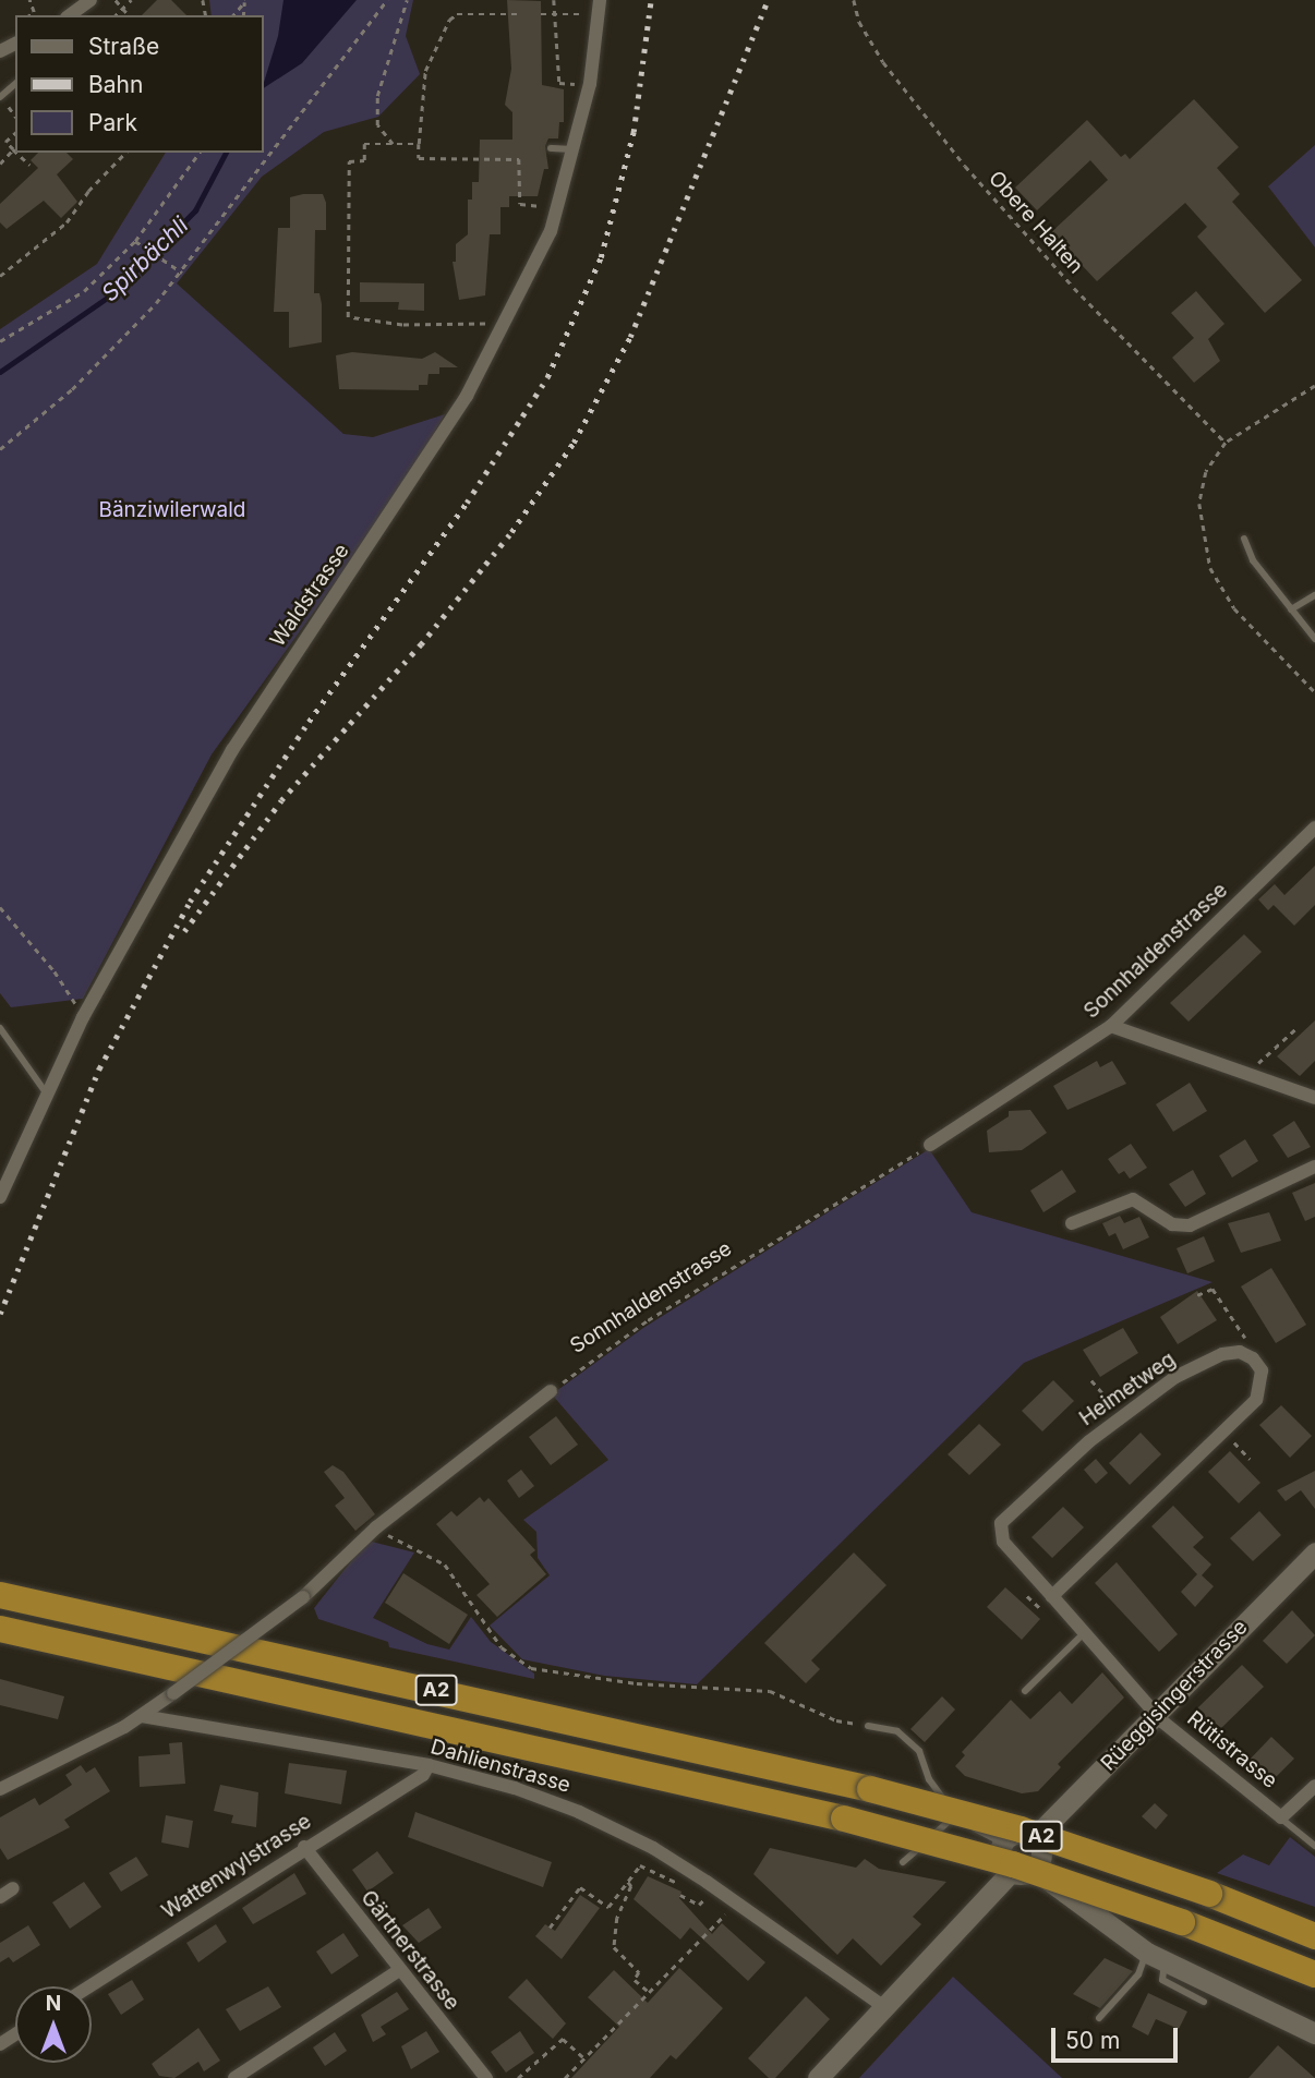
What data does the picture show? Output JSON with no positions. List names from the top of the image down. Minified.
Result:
{"streets":{"highway":["A2"],"street":["Waldstrasse","Sonnhaldenstrasse","Heimetweg","Rüeggisingerstrasse","Rütistrasse","Dahlienstrasse","Wattenwylstrasse","Gärtnerstrasse"],"path":["Obere Halten"]},"crossings":[["Heimetweg","Rüeggisingerstrasse"],["Heimetweg","Rütistrasse"],["Rüeggisingerstrasse","Rütistrasse"],["Dahlienstrasse","Wattenwylstrasse"],["Wattenwylstrasse","Gärtnerstrasse"]],"water":["Spirbächli"],"parks":["Bänziwilerwald"],"legend":["Straße","Bahn","Park"],"scale_bar":"50 m","north":"top"}
